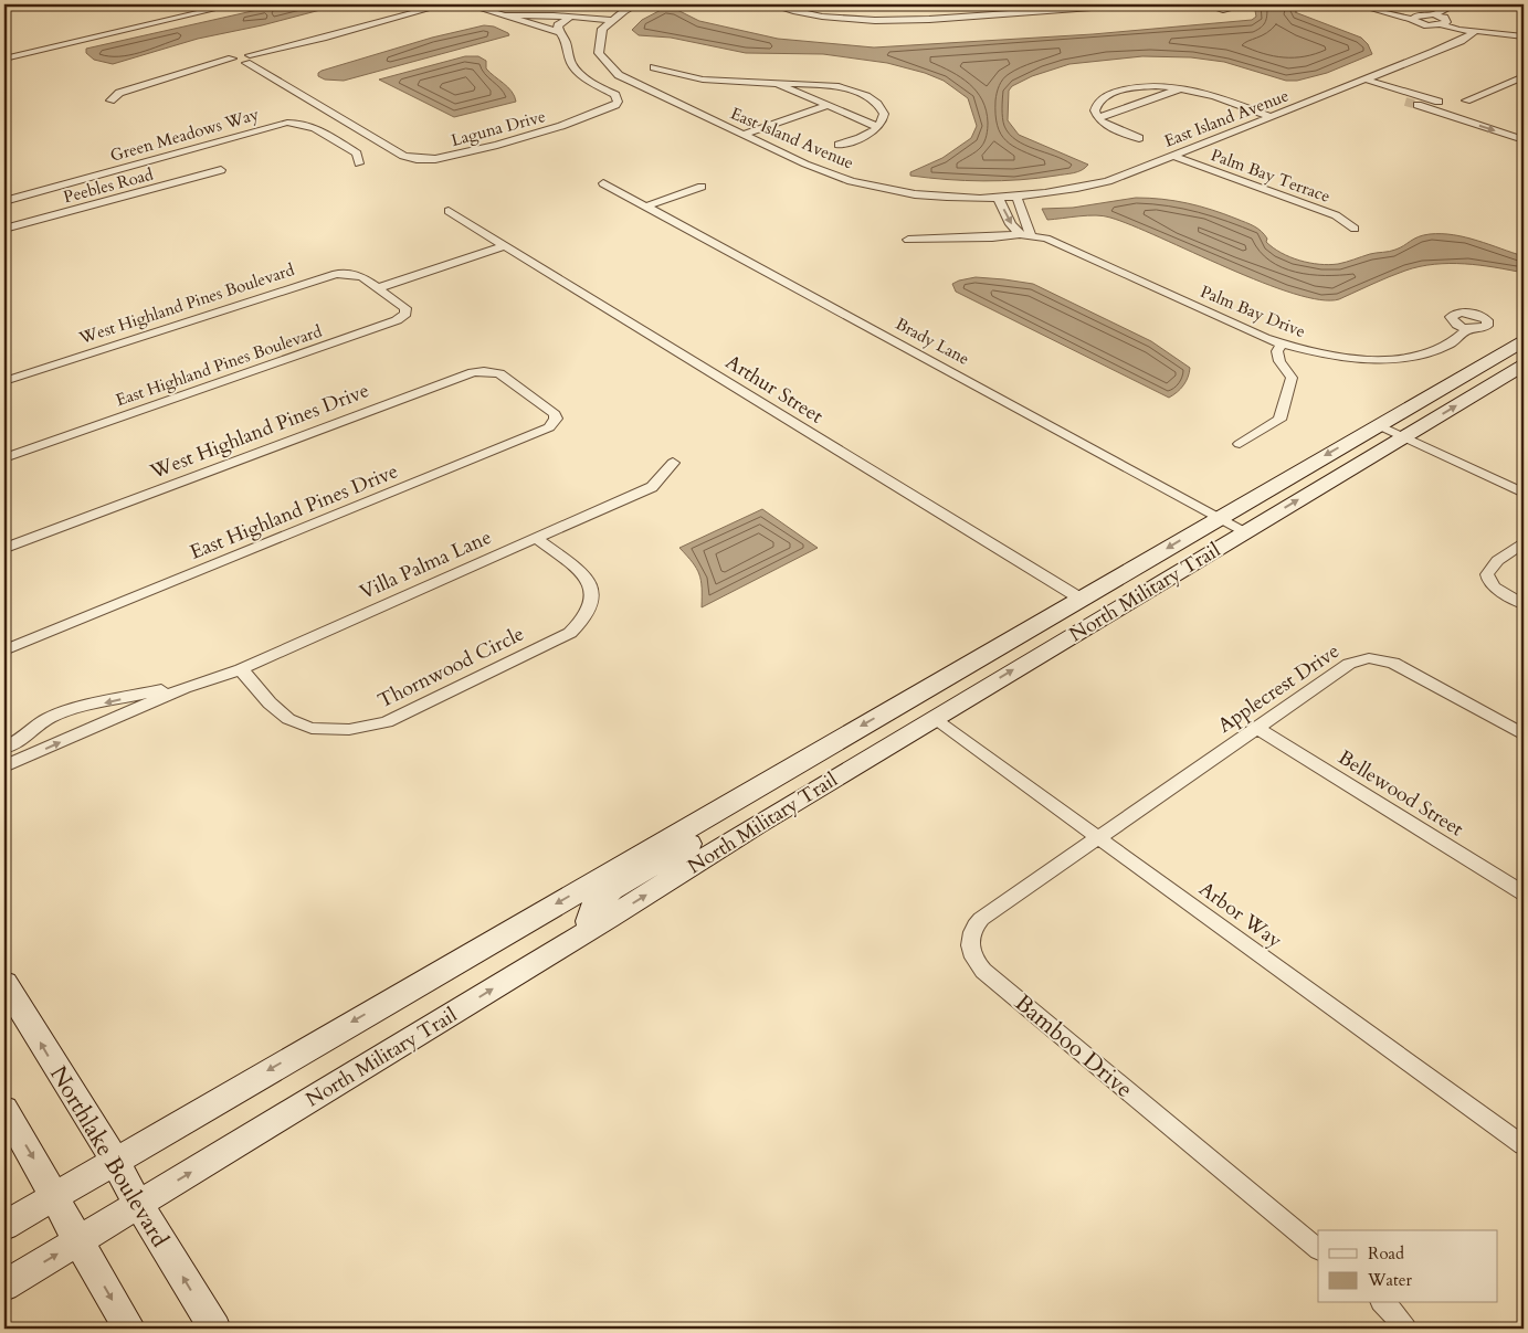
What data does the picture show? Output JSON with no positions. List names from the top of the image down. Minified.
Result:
{"streets":{"main road":["North Military Trail","Northlake Boulevard"],"street":["East Island Avenue","Laguna Drive","Green Meadows Way","Palm Bay Terrace","Peebles Road","West Highland Pines Boulevard","Palm Bay Drive","Brady Lane","East Highland Pines Boulevard","Arthur Street","West Highland Pines Drive","East Highland Pines Drive","Villa Palma Lane","Thornwood Circle","Applecrest Drive","Bellewood Street","Arbor Way","Bamboo Drive"]},"crossings":[["East Island Avenue","Palm Bay Terrace"],["West Highland Pines Boulevard","East Highland Pines Boulevard"],["Brady Lane","North Military Trail"],["Arthur Street","North Military Trail"],["West Highland Pines Drive","East Highland Pines Drive"],["Villa Palma Lane","Thornwood Circle"],["North Military Trail","Arbor Way"],["North Military Trail","Northlake Boulevard"],["Applecrest Drive","Bellewood Street"],["Applecrest Drive","Arbor Way"],["Applecrest Drive","Bamboo Drive"],["Arbor Way","Bamboo Drive"]],"legend":["Road","Water"]}
